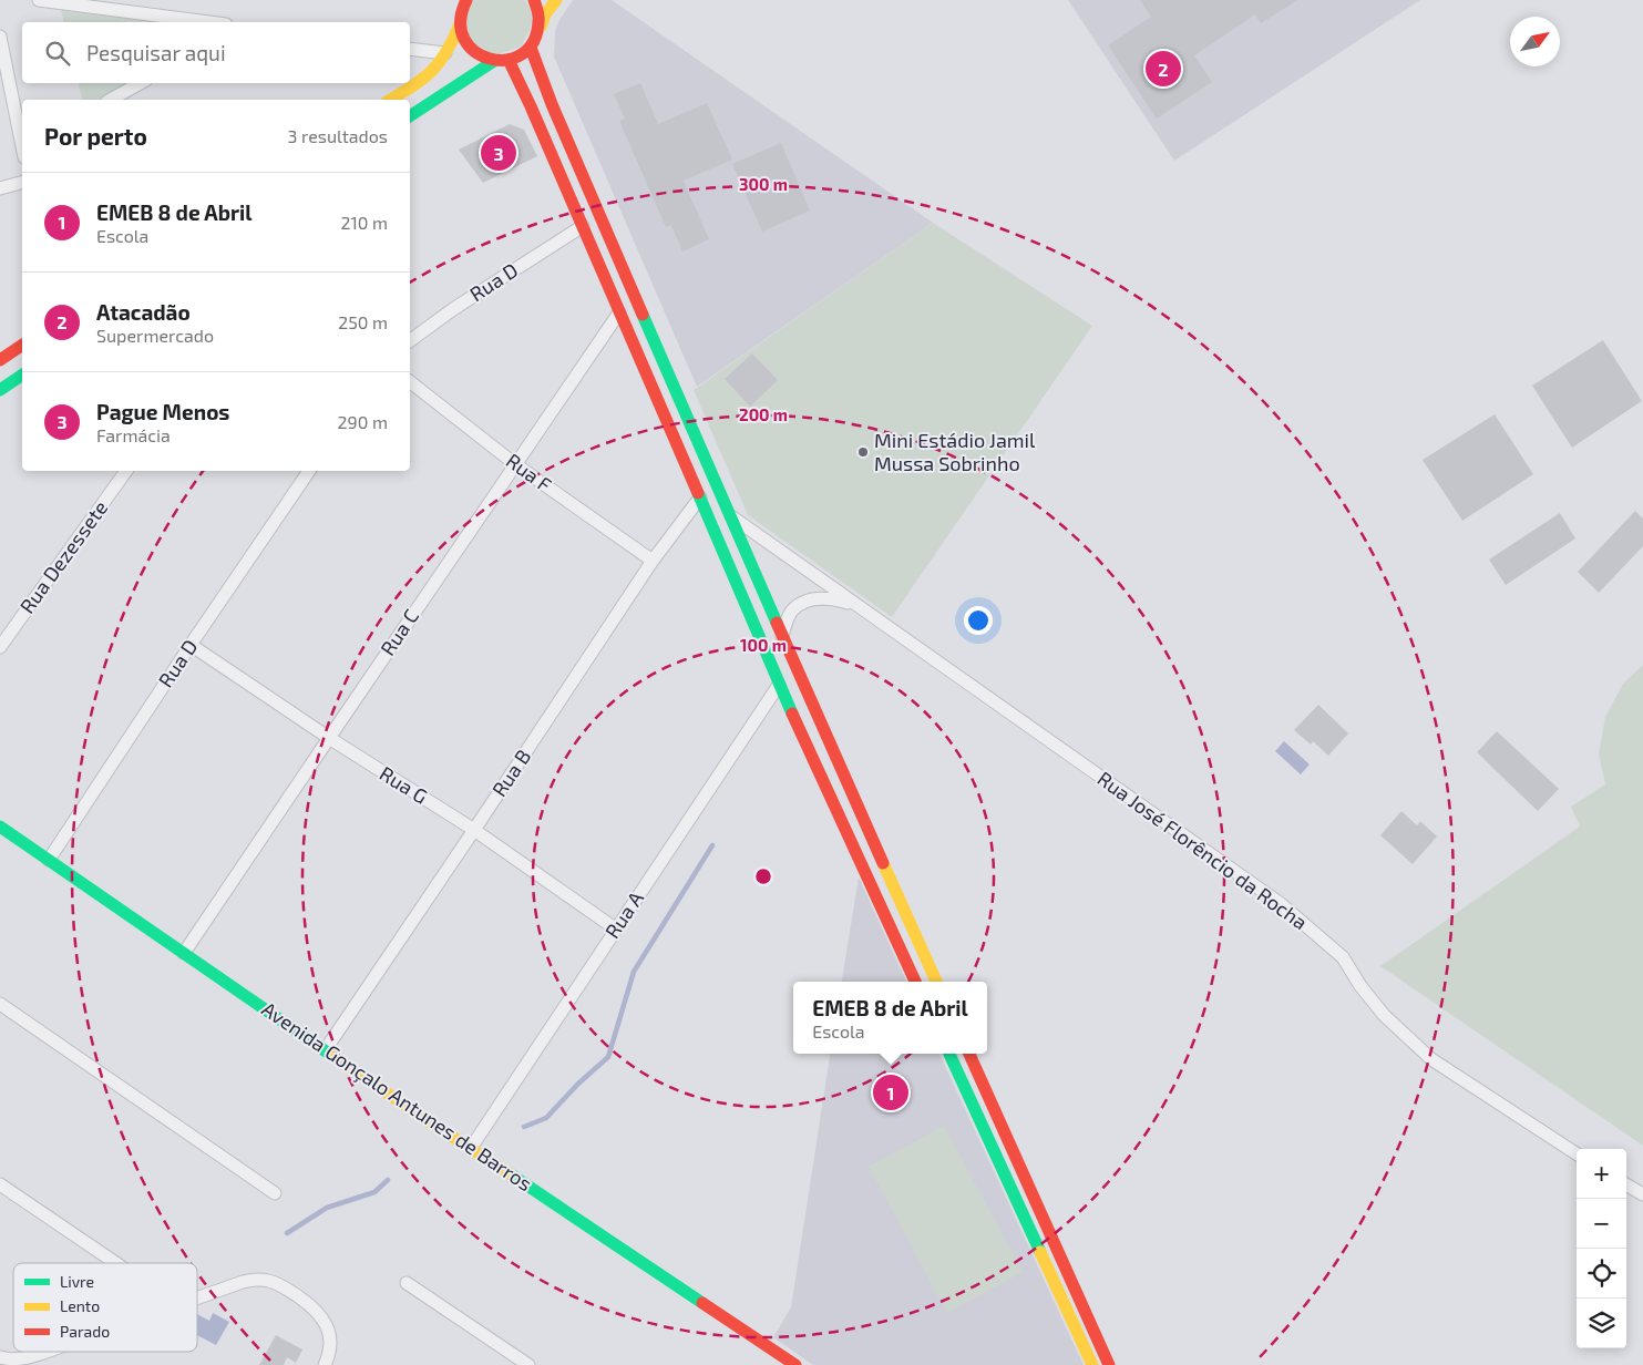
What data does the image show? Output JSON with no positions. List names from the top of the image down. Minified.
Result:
{"streets":{"main road":["Avenida Gonçalo Antunes de Barros"],"street":["Rua D","Rua F","Rua Dezessete","Rua C","Rua B","Rua G","Rua José Florêncio da Rocha","Rua A"]},"crossings":[["Rua D","Rua G"],["Rua D","Avenida Gonçalo Antunes de Barros"],["Rua F","Rua C"],["Rua F","Rua B"],["Rua C","Rua G"],["Rua C","Avenida Gonçalo Antunes de Barros"],["Rua B","Rua G"],["Rua B","Avenida Gonçalo Antunes de Barros"],["Rua G","Rua A"],["Rua A","Avenida Gonçalo Antunes de Barros"]],"places":["Mini Estádio Jamil Mussa Sobrinho"],"legend":["Livre","Lento","Parado"],"north":"top right","page":{"search":"Pesquisar aqui","pins":["2","3","1"],"heading":["Por perto","3 resultados"],"list":[{"mark":"1","name":"EMEB 8 de Abril","note":"Escola","value":"210 m"},{"mark":"2","name":"Atacadão","note":"Supermercado","value":"250 m"},{"mark":"3","name":"Pague Menos","note":"Farmácia","value":"290 m"}],"popup":["EMEB 8 de Abril","Escola"],"map_buttons":["+","−"]},"rings":["300 m","200 m","100 m"]}
